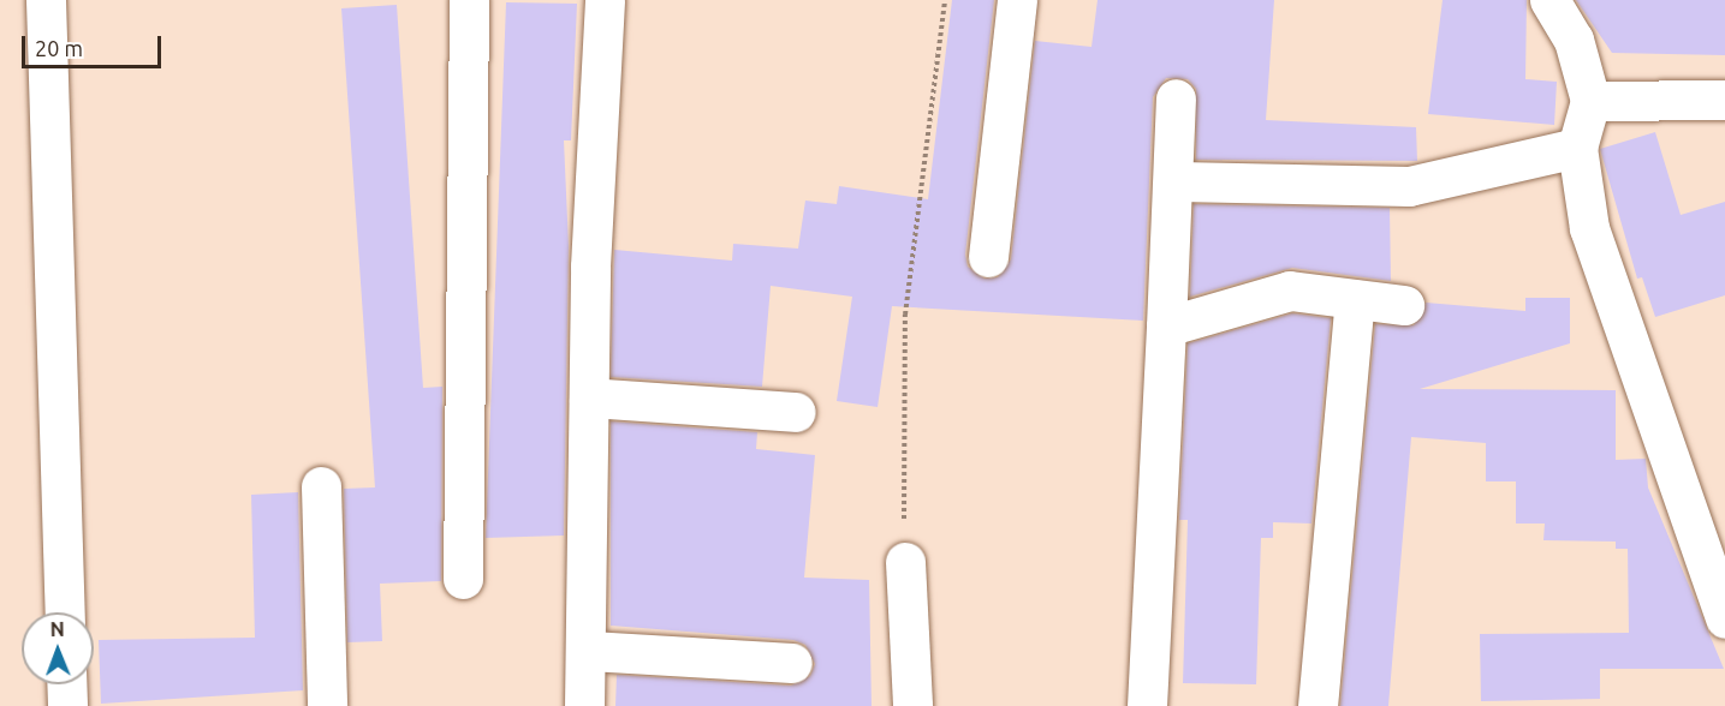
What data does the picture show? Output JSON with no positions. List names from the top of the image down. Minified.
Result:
{"scale_bar":"20 m","north":"top"}
